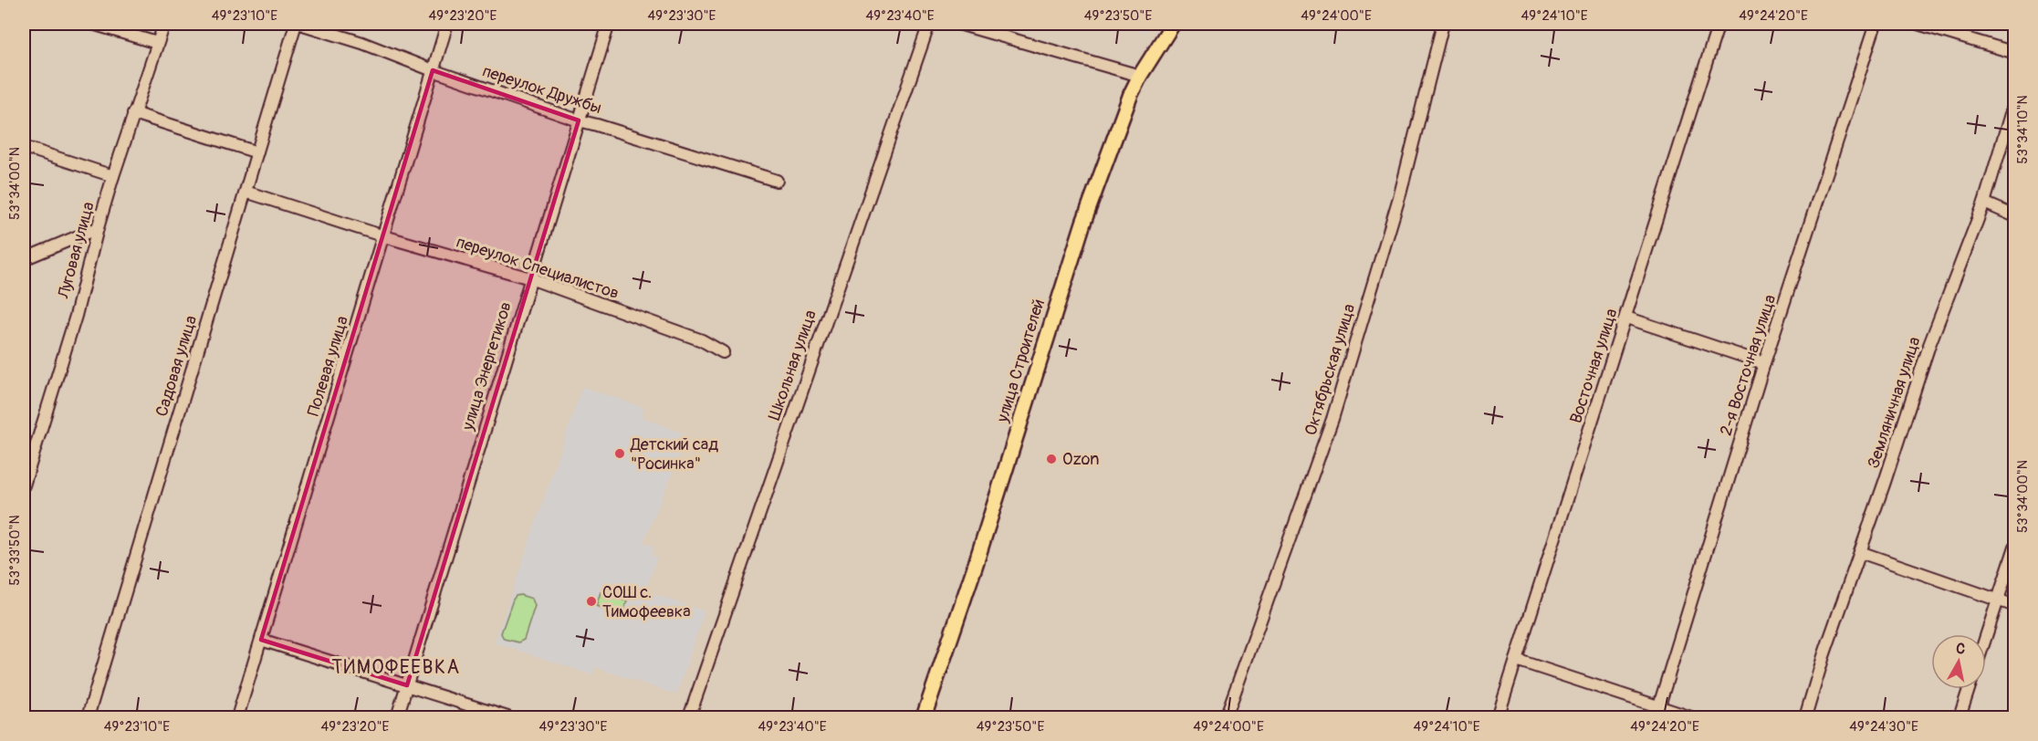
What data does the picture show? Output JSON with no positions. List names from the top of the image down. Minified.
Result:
{"streets":{"main road":["улица Строителей"],"street":["переулок Дружбы","Луговая улица","переулок Специалистов","Школьная улица","2-я Восточная улица","Садовая улица","Полевая улица","улица Энергетиков","Восточная улица","Октябрьская улица","Земляничная улица"]},"crossings":[["переулок Дружбы","Полевая улица"],["переулок Дружбы","улица Энергетиков"],["переулок Специалистов","Садовая улица"],["переулок Специалистов","Полевая улица"],["переулок Специалистов","улица Энергетиков"]],"districts":["ТИМОФЕЕВКА"],"places":["Детский сад \"Росинка\"","Ozon","СОШ с. Тимофеевка"],"north":"top","coordinates":["49°23'10\"E","49°23'20\"E","49°23'30\"E","49°23'40\"E","49°23'50\"E","49°24'00\"E","49°24'10\"E","49°24'20\"E","53°34'10\"N","53°34'00\"N","53°33'50\"N","49°24'30\"E"]}
